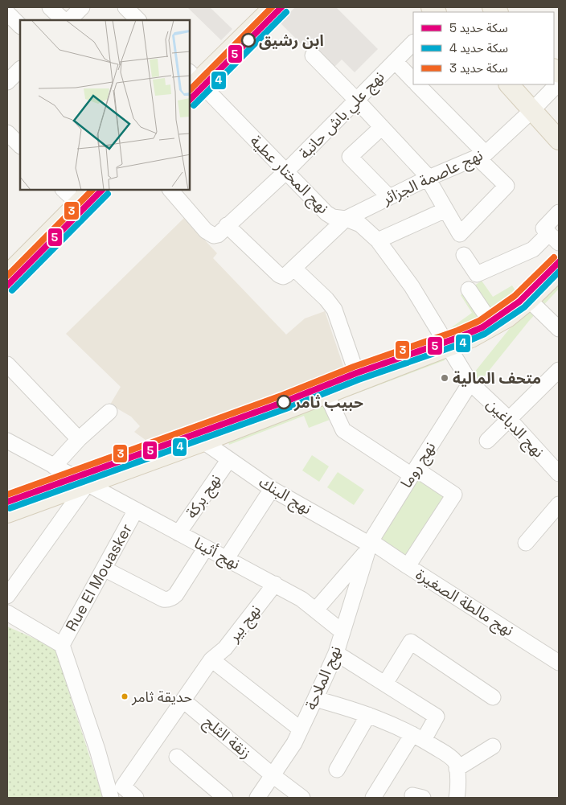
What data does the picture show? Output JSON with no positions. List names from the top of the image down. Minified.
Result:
{"streets":{"street":["نهج علي باش حانبة","نهج المختار عطية","نهج عاصمة الجزائر","نهج الدباغين","نهج روما","نهج البنك","نهج بركة","نهج أثينا","Rue El Mouasker","نهج مالطة الصغيرة","نهج بير","نهج الملاحة","زنقة الثلج"]},"crossings":[["نهج علي باش حانبة","نهج المختار عطية"],["نهج المختار عطية","نهج عاصمة الجزائر"],["نهج المختار عطية","نهج الدباغين"],["نهج الدباغين","نهج روما"],["نهج روما","نهج البنك"],["نهج روما","نهج مالطة الصغيرة"],["نهج روما","نهج الملاحة"],["نهج البنك","نهج بركة"],["نهج البنك","نهج مالطة الصغيرة"],["نهج البنك","نهج الملاحة"],["نهج بركة","نهج أثينا"],["نهج أثينا","Rue El Mouasker"],["نهج أثينا","نهج بير"],["نهج أثينا","نهج الملاحة"],["نهج مالطة الصغيرة","نهج الملاحة"],["نهج بير","زنقة الثلج"],["نهج الملاحة","زنقة الثلج"]],"places":["ابن رشيق","متحف المالية","حبيب ثامر","حديقة ثامر"],"lines":["rail line 5","rail line 3","rail line 4"],"legend":["سكة حديد 5","سكة حديد 4","سكة حديد 3"]}
